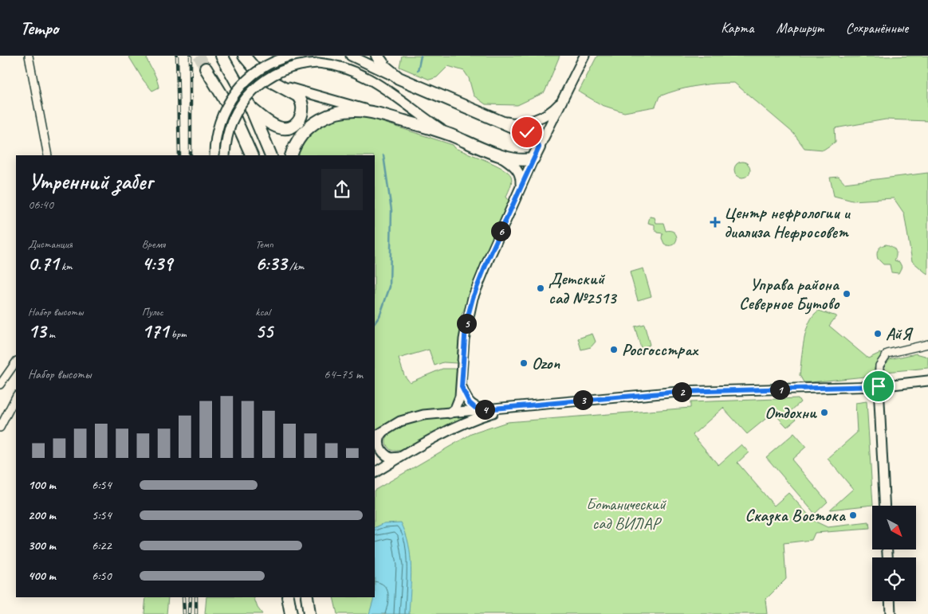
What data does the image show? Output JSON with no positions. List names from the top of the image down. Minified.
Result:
{"parks":["Ботанический сад ВИЛАР"],"places":{"health":["Центр нефрологии и диализа Нефросовет"],"other":["Детский сад №2513","Управа района Северное Бутово","АйЯ","Росгосстрах","Ozon","Отдохни","Сказка Востока"]},"north":"bottom right","page":{"header":"Tempo","nav":["Карта","Маршрут","Сохранённые"],"heading":["Утренний забег","06:40"],"pins":["6","5","1","2","3","4"],"stats":[["Дистанция","0.71 km"],["Время","4:39"],["Темп","6:33 /km"],["Набор высоты","13 m"],["Пульс","171 bpm"],["kcal","55"]],"chart":["Набор высоты","64–75 m"],"list":[{"name":"100 m","note":"6:54"},{"name":"200 m","note":"5:54"},{"name":"300 m","note":"6:22"},{"name":"400 m","note":"6:50"}]}}
